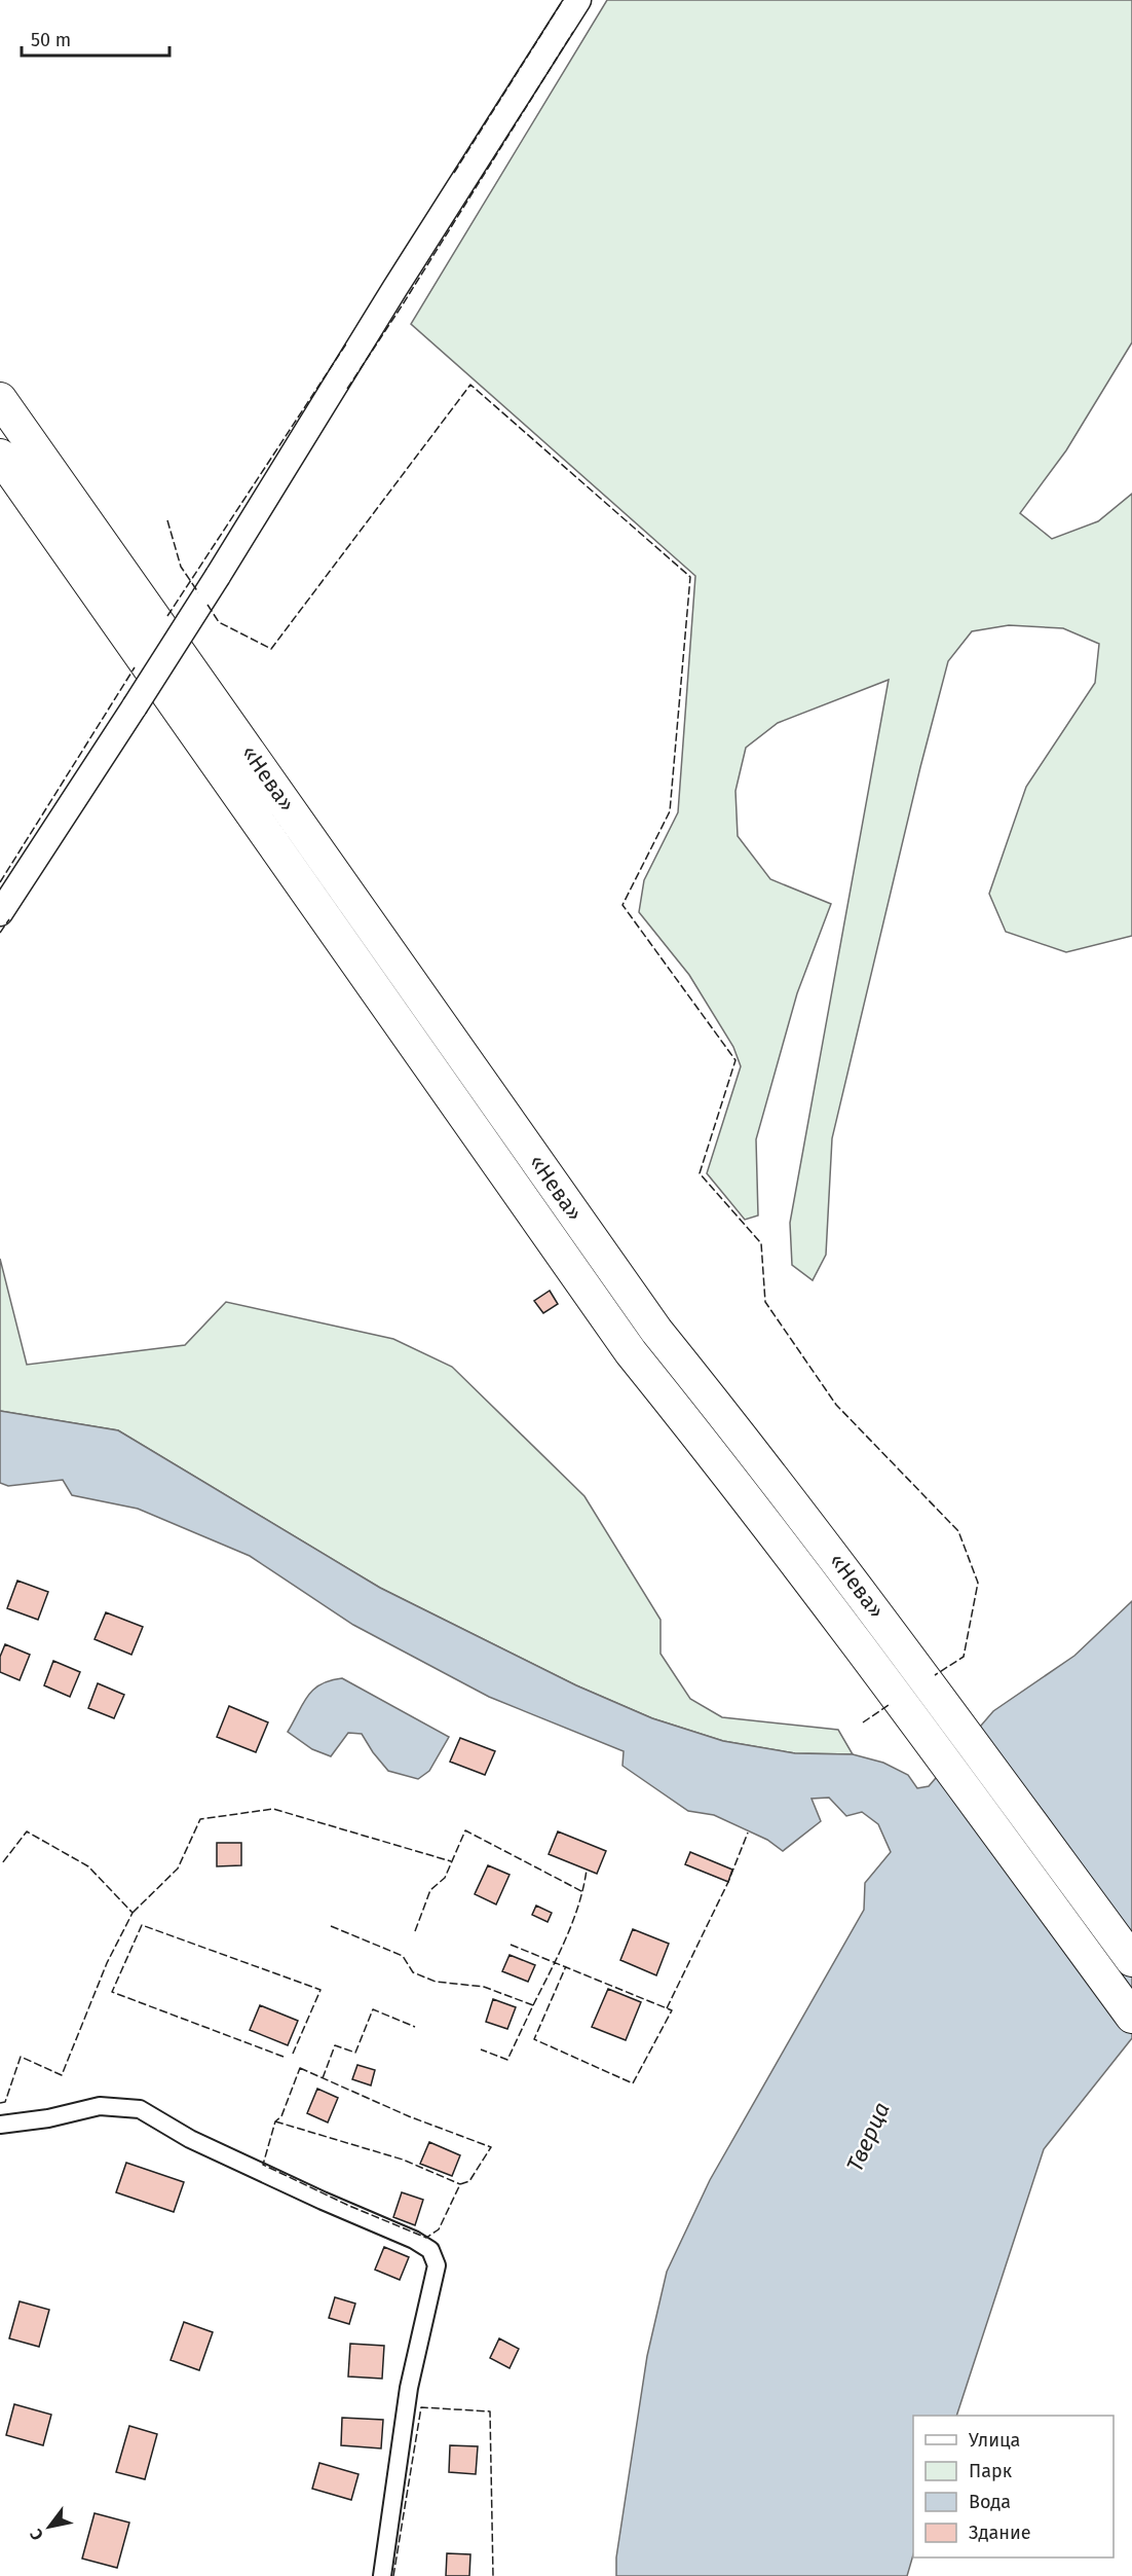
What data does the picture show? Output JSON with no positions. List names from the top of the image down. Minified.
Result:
{"streets":{"highway":["«Нева»"]},"water":["Тверца"],"legend":["Улица","Парк","Вода","Здание"],"scale_bar":"50 m","north":"bottom left"}
